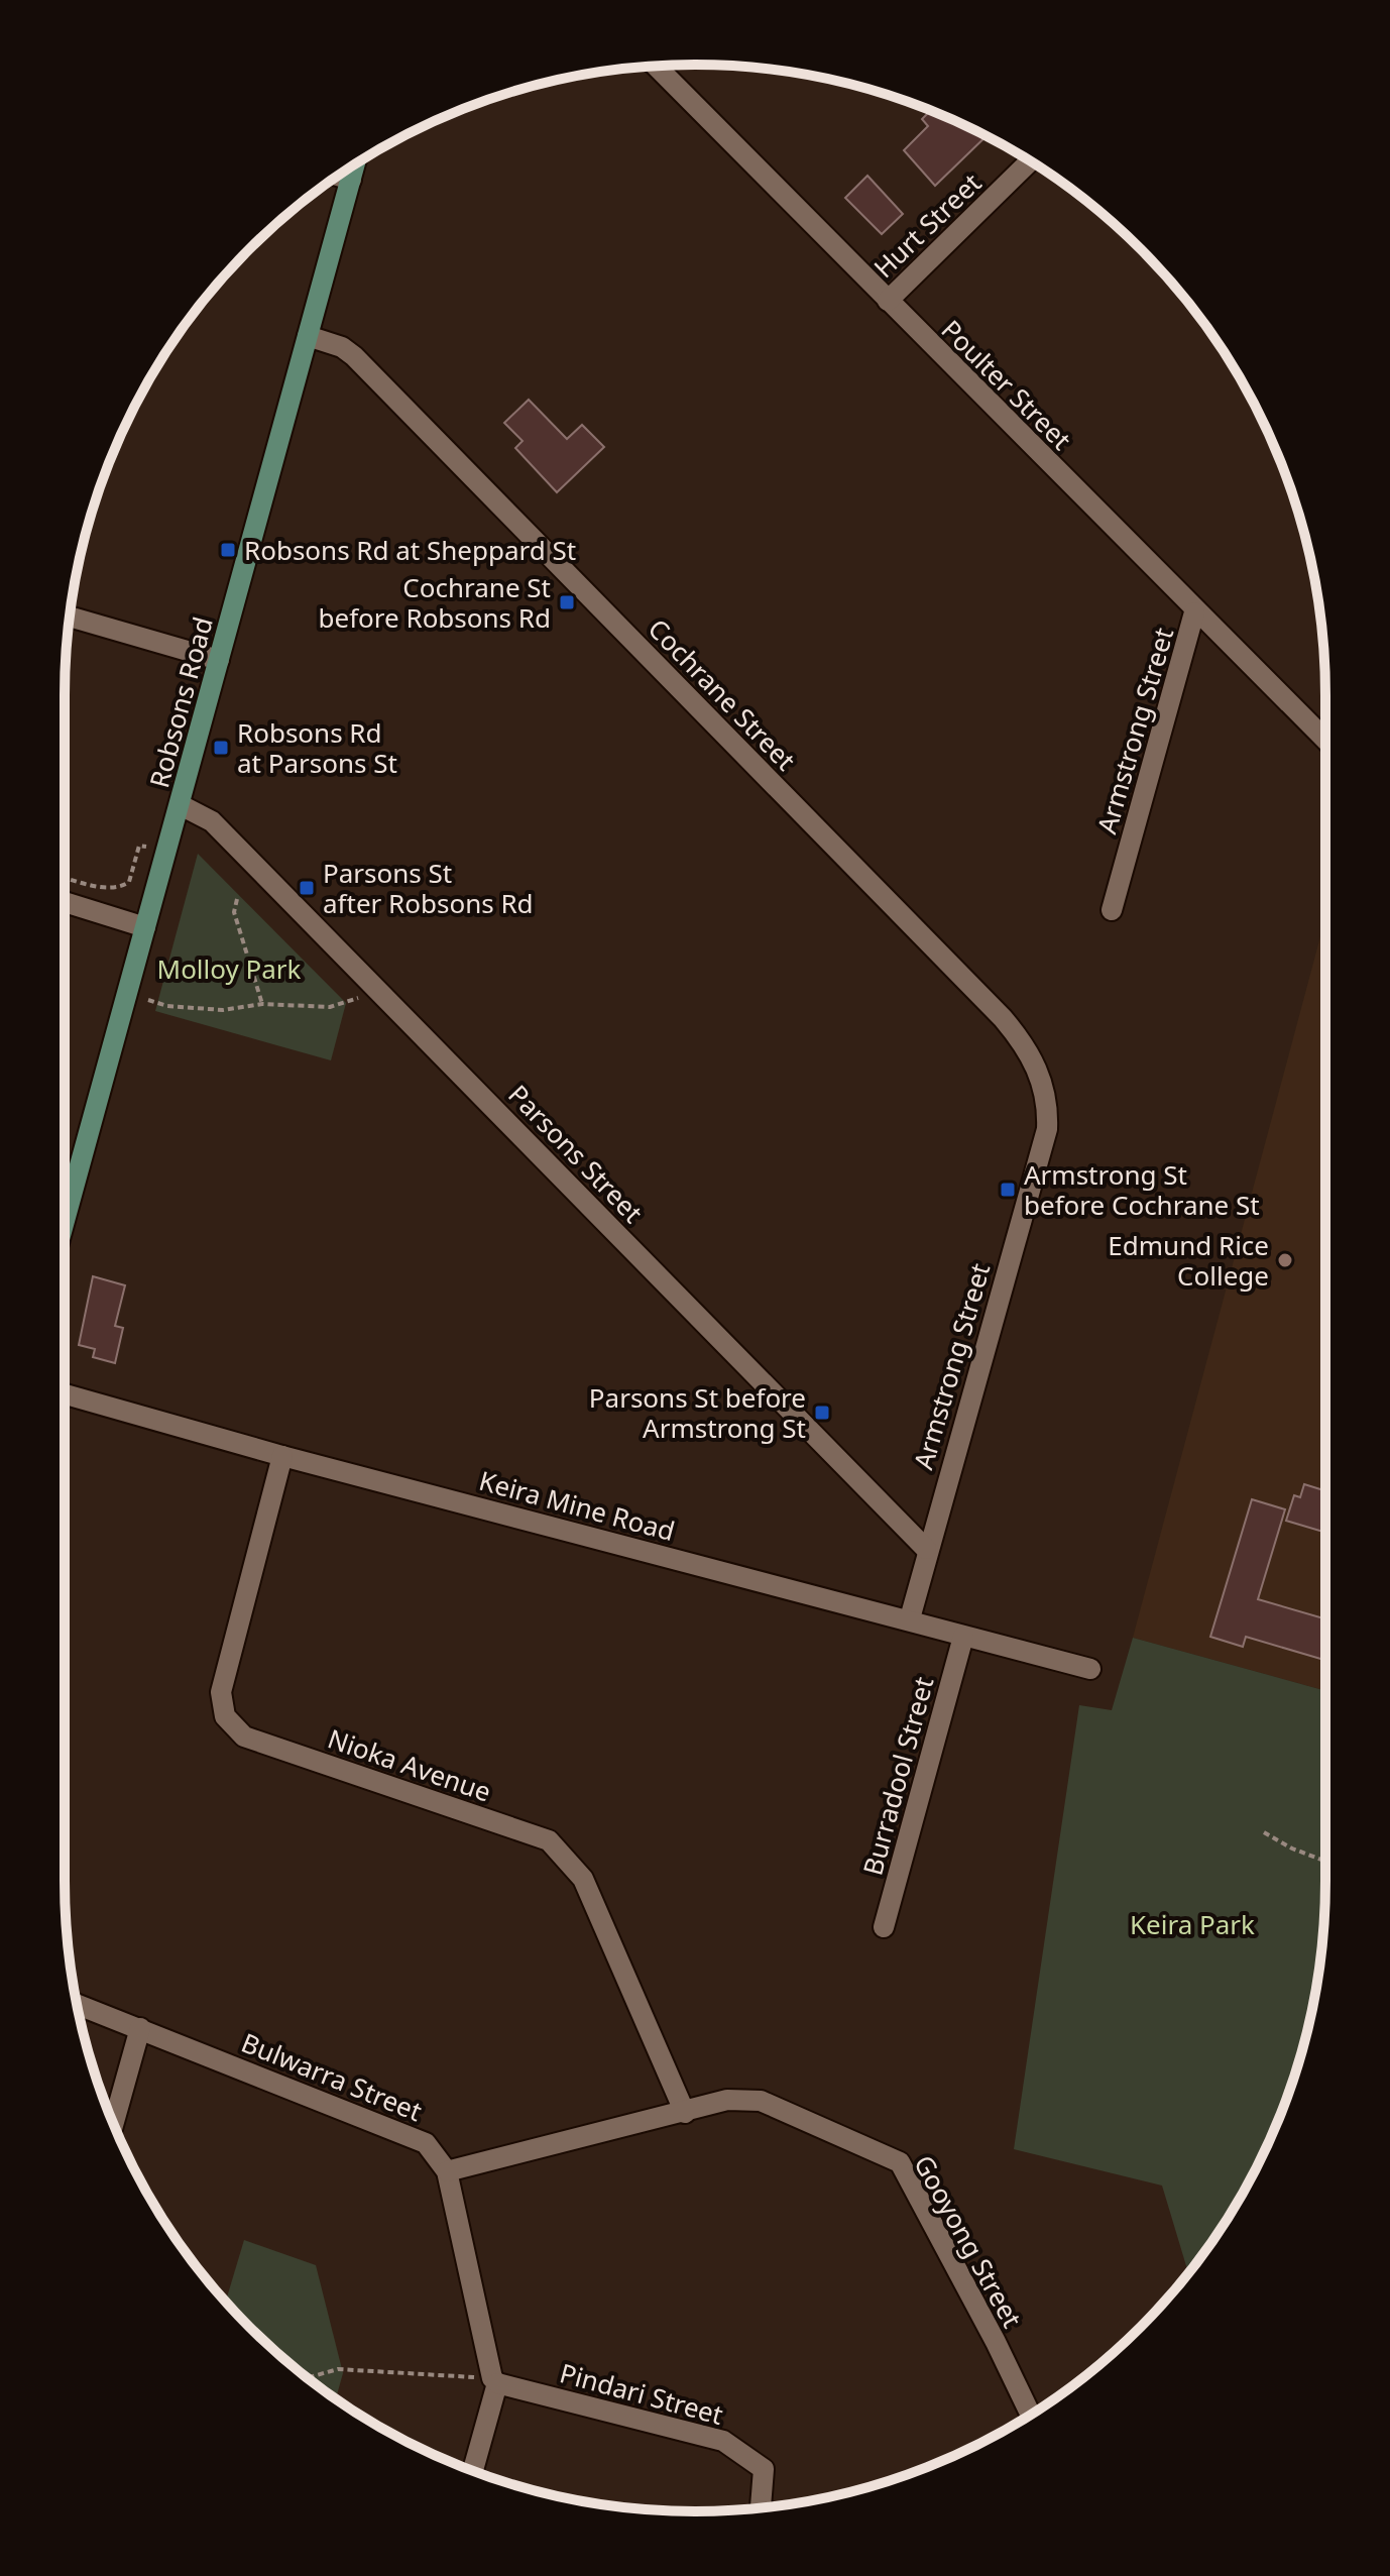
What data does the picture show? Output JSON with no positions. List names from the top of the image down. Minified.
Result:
{"streets":{"main road":["Robsons Road"],"street":["Hurt Street","Poulter Street","Cochrane Street","Armstrong Street","Parsons Street","Keira Mine Road","Nioka Avenue","Burradool Street","Bulwarra Street","Gooyong Street","Pindari Street"]},"crossings":[["Hurt Street","Poulter Street"],["Poulter Street","Armstrong Street"],["Cochrane Street","Robsons Road"],["Cochrane Street","Armstrong Street"],["Robsons Road","Parsons Street"],["Armstrong Street","Parsons Street"],["Armstrong Street","Keira Mine Road"],["Keira Mine Road","Nioka Avenue"],["Keira Mine Road","Burradool Street"],["Nioka Avenue","Gooyong Street"],["Bulwarra Street","Gooyong Street"],["Bulwarra Street","Pindari Street"]],"parks":["Molloy Park","Keira Park"],"places":{"transit":["Robsons Rd at Sheppard St","Cochrane St before Robsons Rd","Robsons Rd at Parsons St","Parsons St after Robsons Rd","Armstrong St before Cochrane St","Parsons St before Armstrong St"],"other":["Edmund Rice College"]}}
